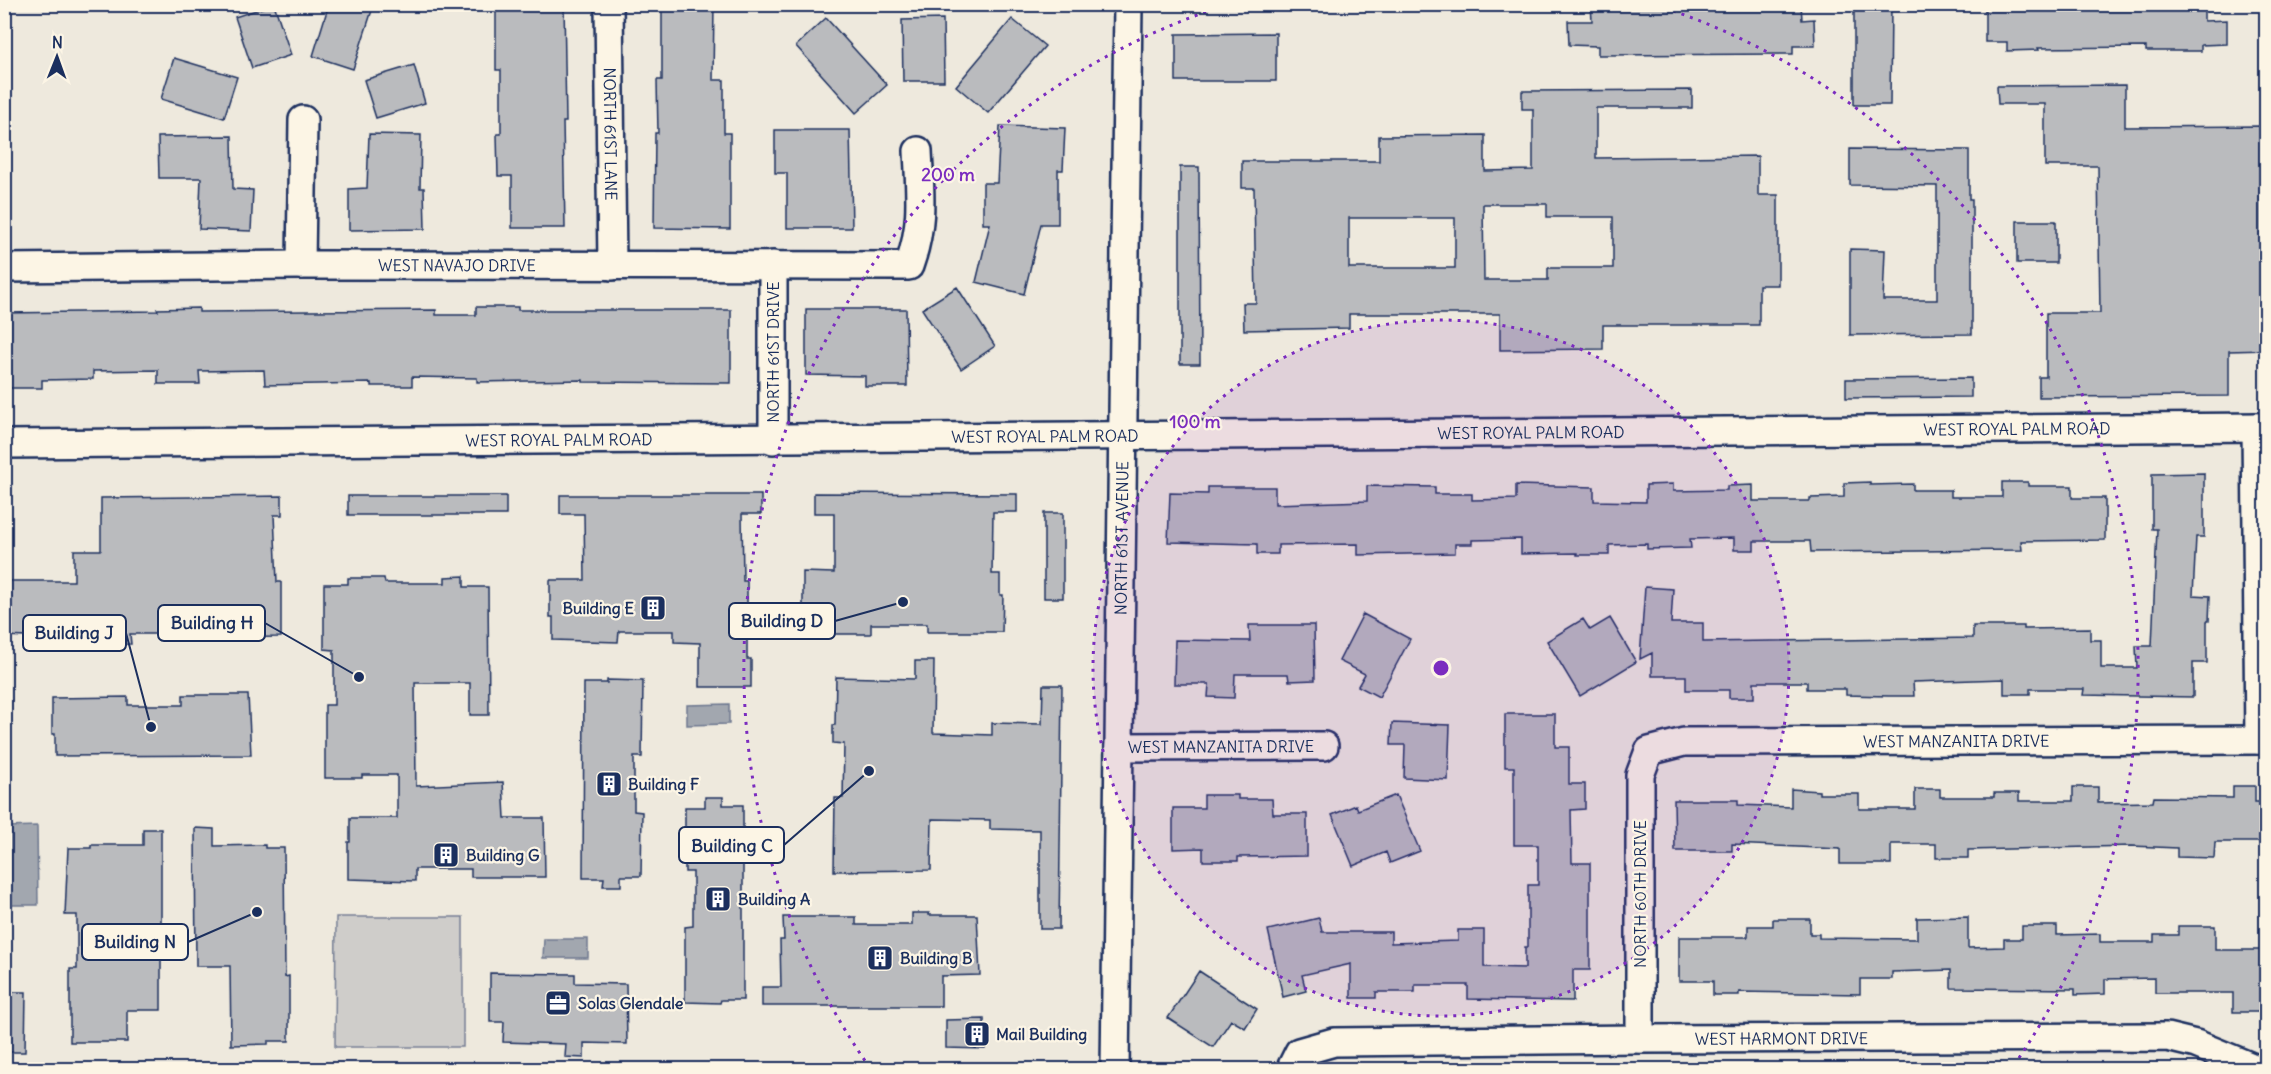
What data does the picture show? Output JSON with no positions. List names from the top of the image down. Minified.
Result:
{"streets":{"street":["NORTH 61ST LANE","WEST NAVAJO DRIVE","NORTH 61ST DRIVE","WEST ROYAL PALM ROAD","NORTH 61ST AVENUE","WEST MANZANITA DRIVE","NORTH 60TH DRIVE","WEST HARMONT DRIVE"]},"crossings":[["NORTH 61ST LANE","WEST NAVAJO DRIVE"],["WEST NAVAJO DRIVE","NORTH 61ST DRIVE"],["NORTH 61ST DRIVE","WEST ROYAL PALM ROAD"],["WEST ROYAL PALM ROAD","NORTH 61ST AVENUE"],["NORTH 61ST AVENUE","WEST MANZANITA DRIVE"],["WEST MANZANITA DRIVE","NORTH 60TH DRIVE"],["NORTH 60TH DRIVE","WEST HARMONT DRIVE"]],"places":{"other":["Building D","Building H","Building J","Building C","Building N"],"building":["Building E","Building F","Building G","Building A","Building B","Mail Building"],"office":["Solas Glendale"]},"north":"top","rings":["200 m","100 m"]}
